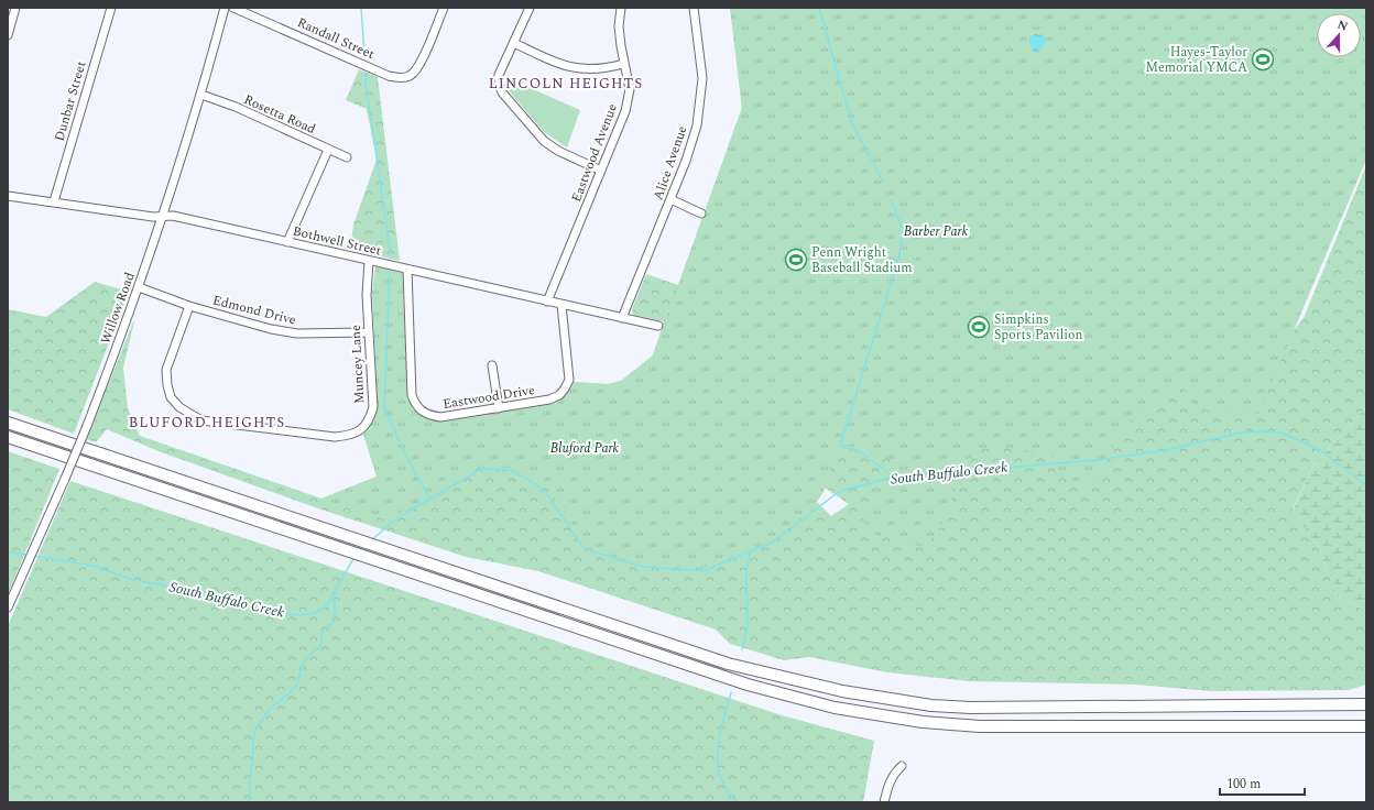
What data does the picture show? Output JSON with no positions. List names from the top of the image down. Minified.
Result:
{"streets":{"street":["Randall Street","Dunbar Street","Rosetta Road","Eastwood Avenue","Alice Avenue","Bothwell Street","Willow Road","Edmond Drive","Muncey Lane","Eastwood Drive"]},"crossings":[["Dunbar Street","Bothwell Street"],["Rosetta Road","Willow Road"],["Eastwood Avenue","Bothwell Street"],["Alice Avenue","Bothwell Street"],["Bothwell Street","Willow Road"],["Bothwell Street","Muncey Lane"],["Bothwell Street","Eastwood Drive"],["Willow Road","Edmond Drive"],["Edmond Drive","Muncey Lane"]],"districts":["LINCOLN HEIGHTS","BLUFORD HEIGHTS"],"water":["South Buffalo Creek"],"parks":["Barber Park","Bluford Park"],"places":{"sports":["Hayes-Taylor Memorial YMCA","Penn Wright Baseball Stadium","Simpkins Sports Pavilion"]},"scale_bar":"100 m","north":"top"}
